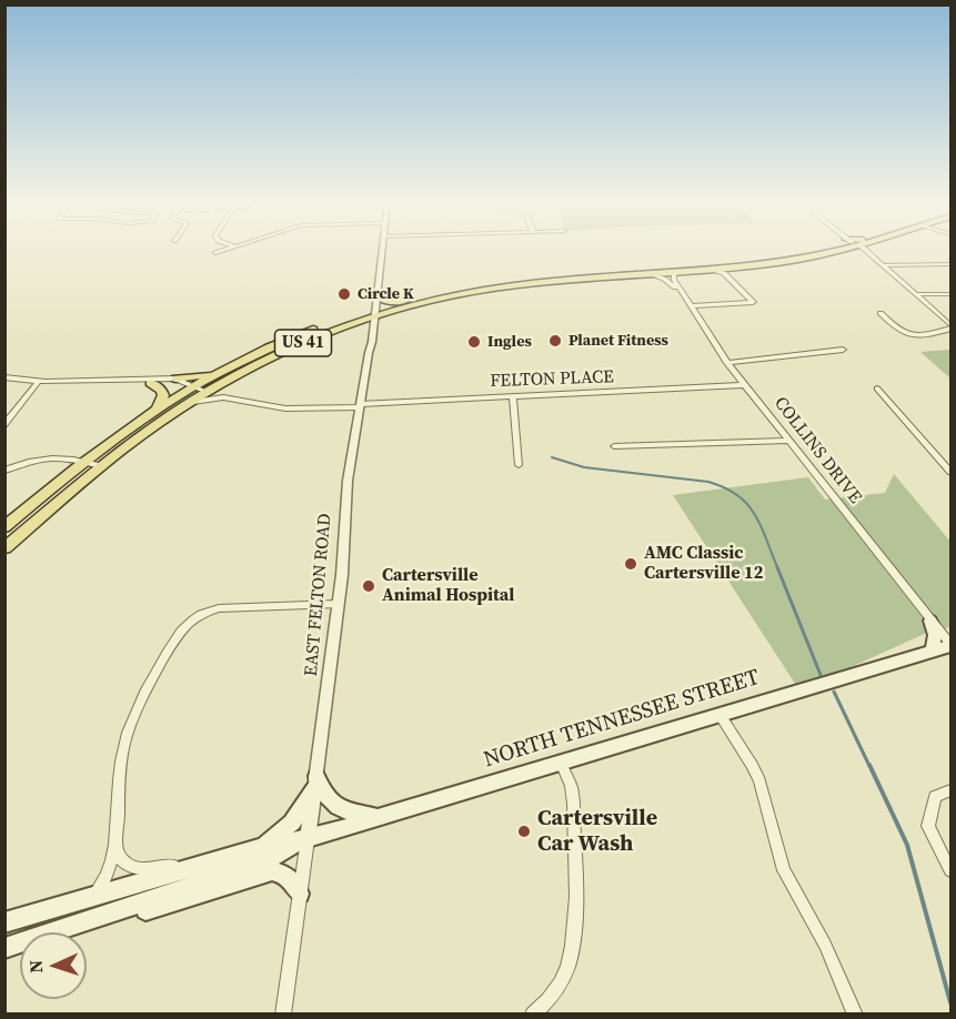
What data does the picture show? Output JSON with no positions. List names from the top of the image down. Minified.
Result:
{"streets":{"main road":["US 41","NORTH TENNESSEE STREET"],"street":["FELTON PLACE","COLLINS DRIVE","EAST FELTON ROAD"]},"crossings":[["US 41","FELTON PLACE"],["US 41","EAST FELTON ROAD"],["FELTON PLACE","COLLINS DRIVE"],["FELTON PLACE","EAST FELTON ROAD"],["COLLINS DRIVE","NORTH TENNESSEE STREET"],["EAST FELTON ROAD","NORTH TENNESSEE STREET"]],"places":["Circle K","Planet Fitness","Ingles","AMC Classic Cartersville 12","Cartersville Animal Hospital","Cartersville Car Wash"],"north":"left"}
